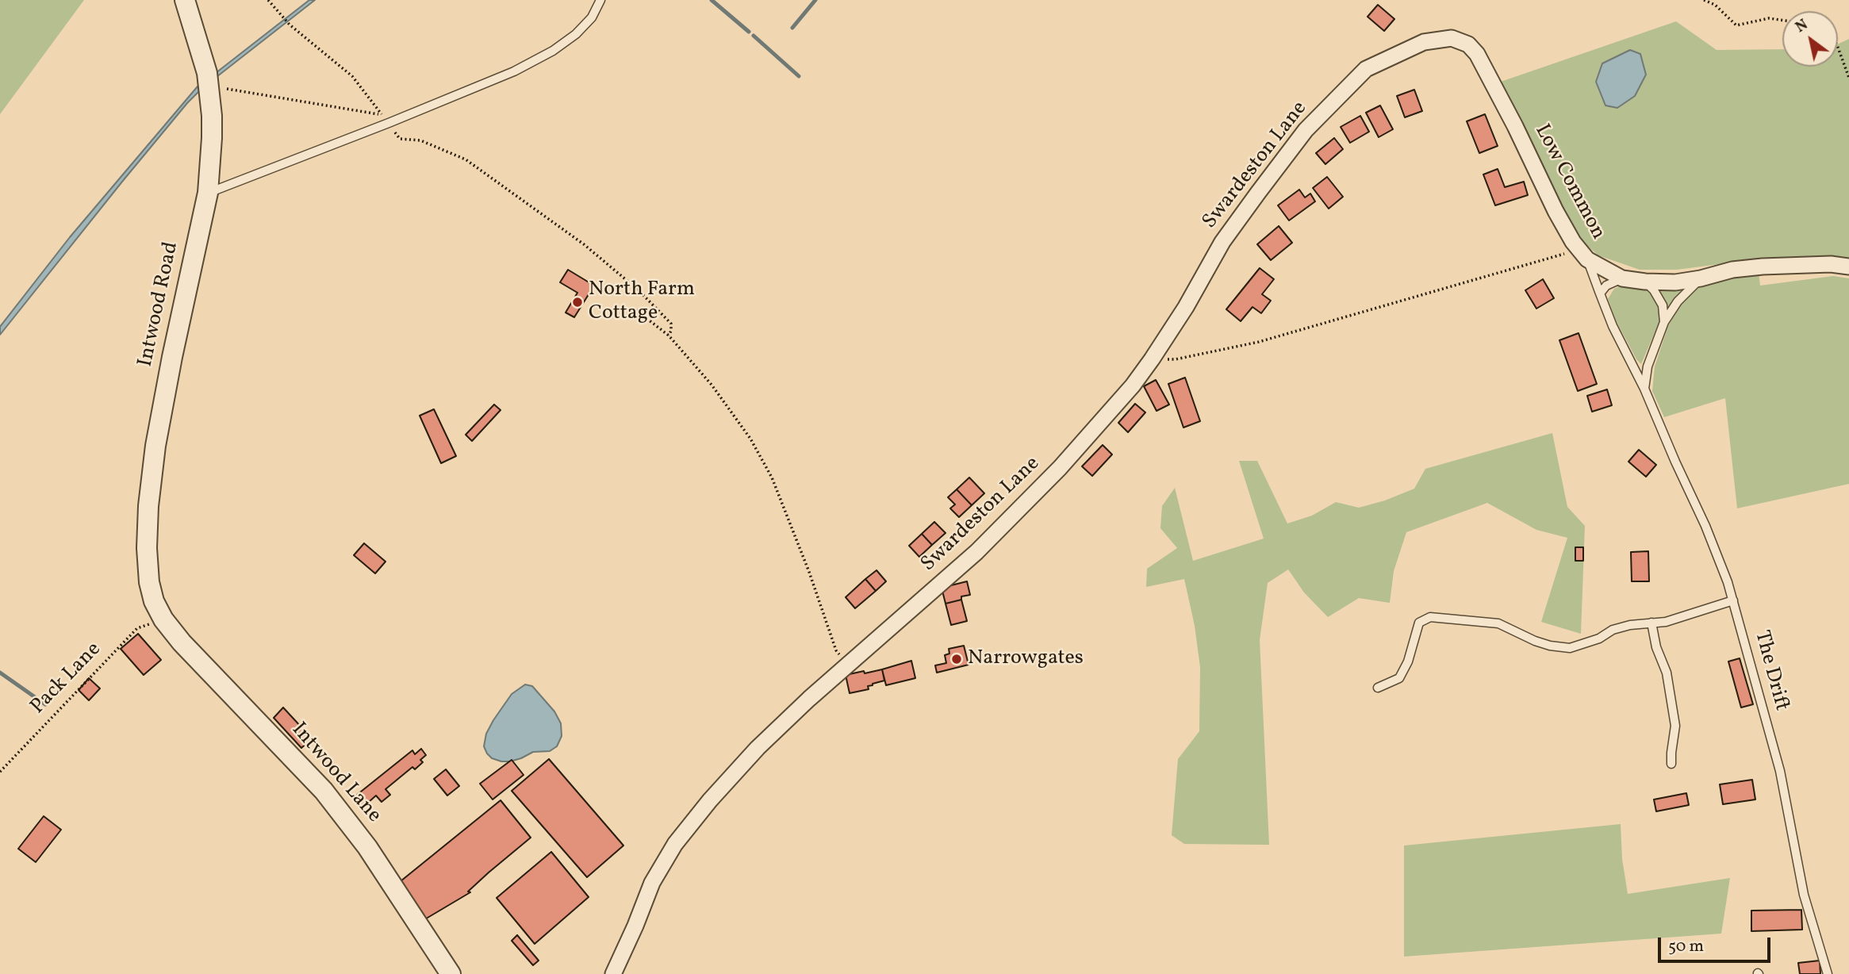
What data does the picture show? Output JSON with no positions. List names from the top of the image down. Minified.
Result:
{"streets":{"street":["Swardeston Lane","Low Common","Intwood Road","Intwood Lane"],"lane":["The Drift"],"path":["Pack Lane"]},"crossings":[["Swardeston Lane","Low Common"],["Low Common","The Drift"],["Intwood Road","Pack Lane"],["Intwood Road","Intwood Lane"],["Pack Lane","Intwood Lane"]],"places":["North Farm Cottage","Narrowgates"],"scale_bar":"50 m","north":"top left"}
